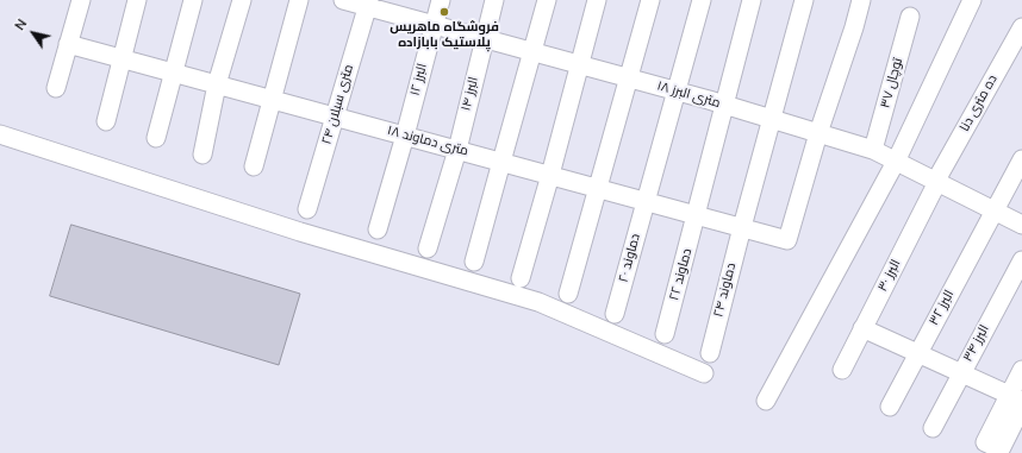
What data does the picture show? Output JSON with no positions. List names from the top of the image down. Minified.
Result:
{"streets":{"lane":["البرز ۱۲","توچال ۳۷","البرز ۱۴","۱۸ متری البرز","ده متری دنا","۲۴ متری سبلان","۱۸ متری دماوند","دماوند ۲۰","دماوند ۲۲","البرز ۳۰","دماوند ۲۴","البرز ۳۲","البرز ۳۴"]},"crossings":[["البرز ۱۲","۱۸ متری البرز"],["البرز ۱۲","۱۸ متری دماوند"],["توچال ۳۷","۱۸ متری البرز"],["البرز ۱۴","۱۸ متری البرز"],["البرز ۱۴","۱۸ متری دماوند"],["۱۸ متری البرز","ده متری دنا"],["۱۸ متری البرز","۲۴ متری سبلان"],["۱۸ متری البرز","۱۸ متری دماوند"],["۱۸ متری البرز","دماوند ۲۰"],["۱۸ متری البرز","دماوند ۲۲"],["۱۸ متری البرز","البرز ۳۰"],["۱۸ متری البرز","دماوند ۲۴"],["۱۸ متری البرز","البرز ۳۲"],["ده متری دنا","البرز ۳۰"],["۲۴ متری سبلان","۱۸ متری دماوند"],["۱۸ متری دماوند","دماوند ۲۰"],["۱۸ متری دماوند","دماوند ۲۲"],["۱۸ متری دماوند","دماوند ۲۴"]],"places":["فروشگاه ماهریس پلاستیک بابازاده"],"north":"top left"}
